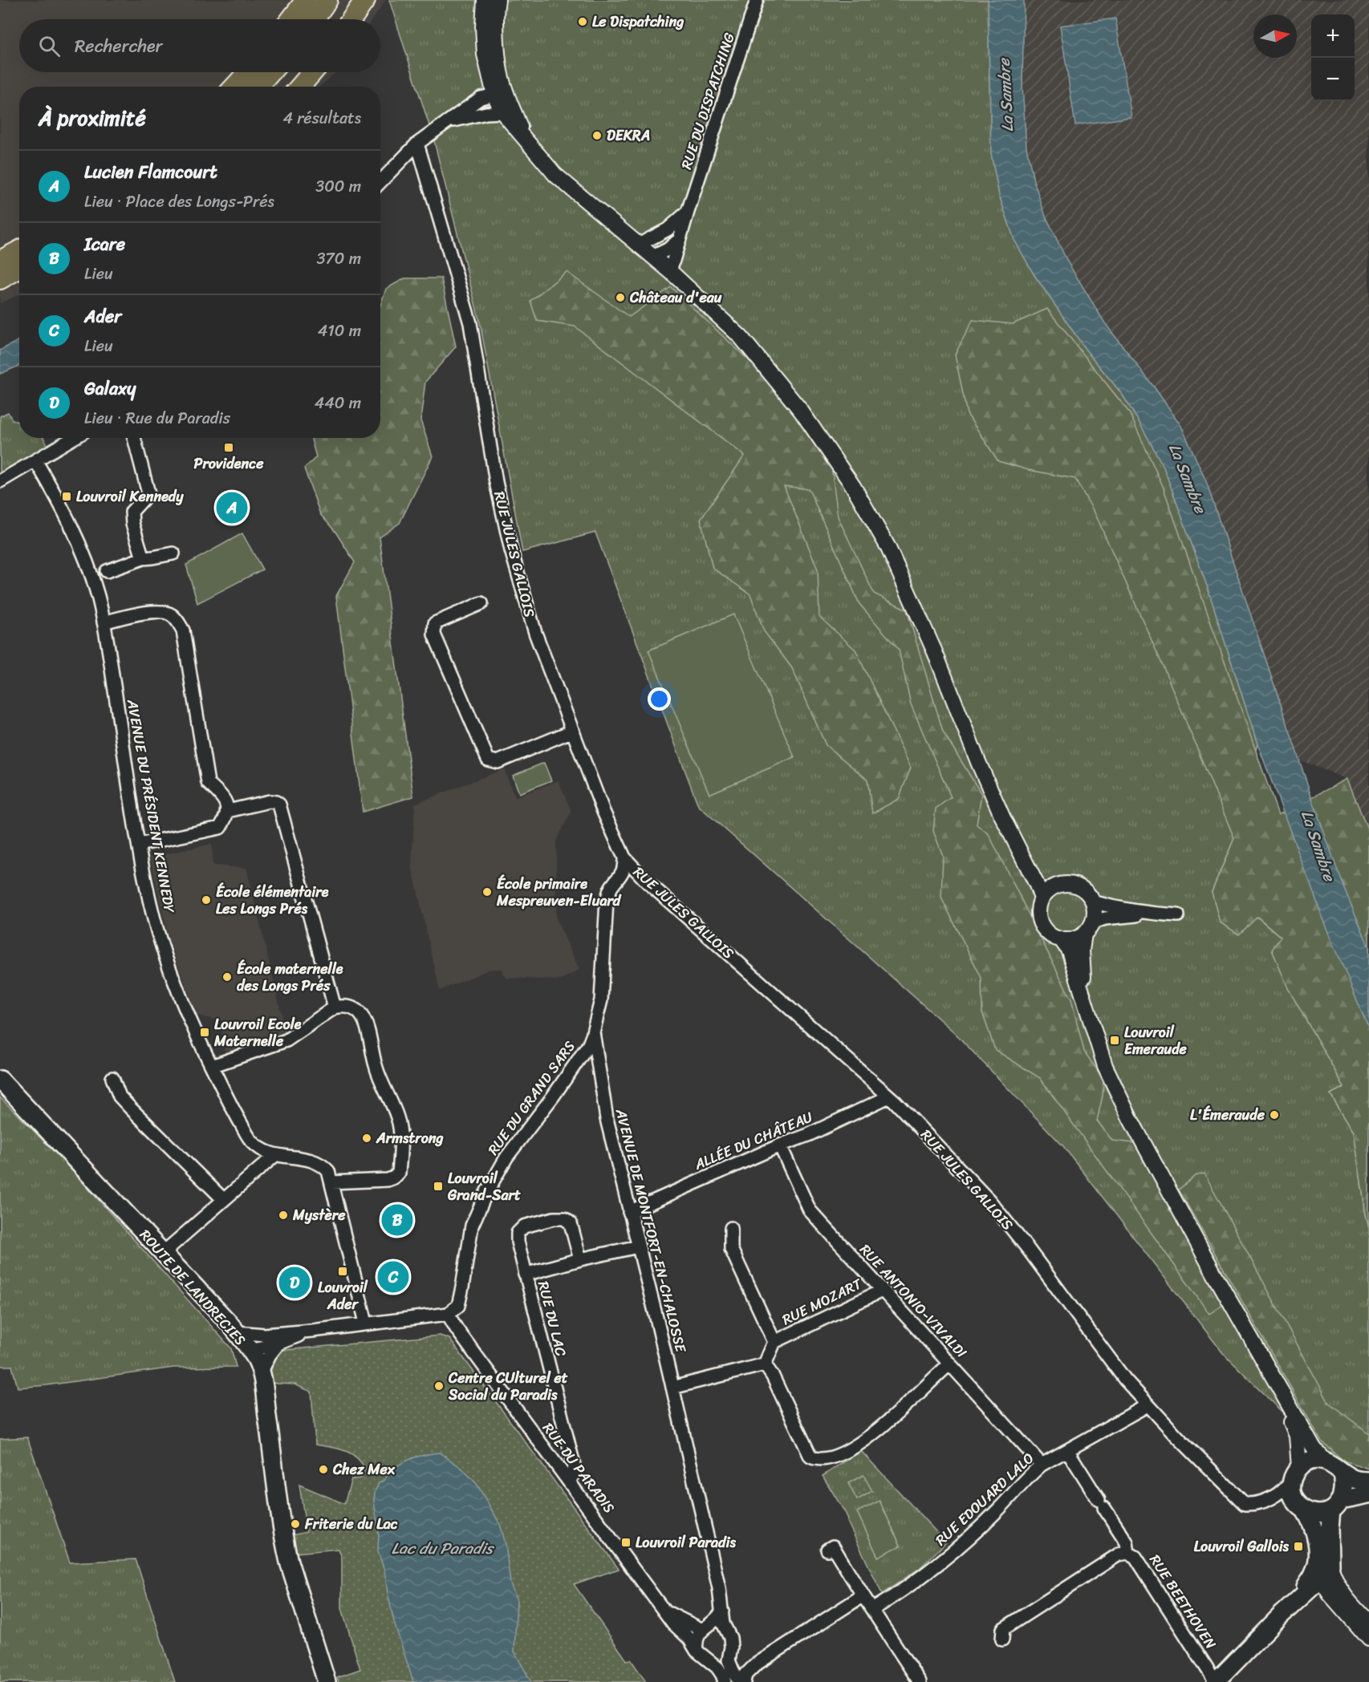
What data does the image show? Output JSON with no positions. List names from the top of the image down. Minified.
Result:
{"streets":{"main road":["ROUTE DE LANDRECIES"],"street":["RUE DU DISPATCHING","RUE JULES GALLOIS","AVENUE DU PRÉSIDENT KENNEDY","RUE DU GRAND SARS","ALLÉE DU CHÂTEAU","AVENUE DE MONTFORT-EN-CHALOSSE","RUE ANTONIO-VIVALDI","RUE MOZART","RUE DU LAC","RUE DU PARADIS","RUE EDOUARD LALO","RUE BEETHOVEN"]},"crossings":[["RUE JULES GALLOIS","ALLÉE DU CHÂTEAU"],["RUE JULES GALLOIS","AVENUE DE MONTFORT-EN-CHALOSSE"],["RUE JULES GALLOIS","RUE EDOUARD LALO"],["RUE DU GRAND SARS","AVENUE DE MONTFORT-EN-CHALOSSE"],["RUE DU GRAND SARS","RUE DU PARADIS"],["ALLÉE DU CHÂTEAU","AVENUE DE MONTFORT-EN-CHALOSSE"],["ALLÉE DU CHÂTEAU","RUE ANTONIO-VIVALDI"],["AVENUE DE MONTFORT-EN-CHALOSSE","RUE DU LAC"],["AVENUE DE MONTFORT-EN-CHALOSSE","RUE DU PARADIS"],["RUE ANTONIO-VIVALDI","RUE MOZART"],["RUE ANTONIO-VIVALDI","RUE EDOUARD LALO"],["RUE DU LAC","RUE DU PARADIS"]],"water":["La Sambre","Lac du Paradis"],"places":{"other":["Le Dispatching","DEKRA","Château d'eau","École primaire Mespreuven-Eluard","École élémentaire Les Longs Prés","École maternelle des Longs Prés","L'Émeraude","Armstrong","Mystère","Centre CUlturel et Social du Paradis","Chez Mex","Friterie du Lac"],"transit":["Providence","Louvroil Kennedy","Louvroil Ecole Maternelle","Louvroil Emeraude","Louvroil Grand-Sart","Louvroil Ader","Louvroil Paradis","Louvroil Gallois"]},"north":"right","page":{"map_buttons":["+","−"],"search":"Rechercher","heading":["À proximité","4 résultats"],"list":[{"mark":"A","name":"Lucien Flamcourt","note":"Lieu · Place des Longs-Prés","value":"300 m"},{"mark":"B","name":"Icare","note":"Lieu","value":"370 m"},{"mark":"C","name":"Ader","note":"Lieu","value":"410 m"},{"mark":"D","name":"Galaxy","note":"Lieu · Rue du Paradis","value":"440 m"}],"pins":["A","B","C","D"]}}
